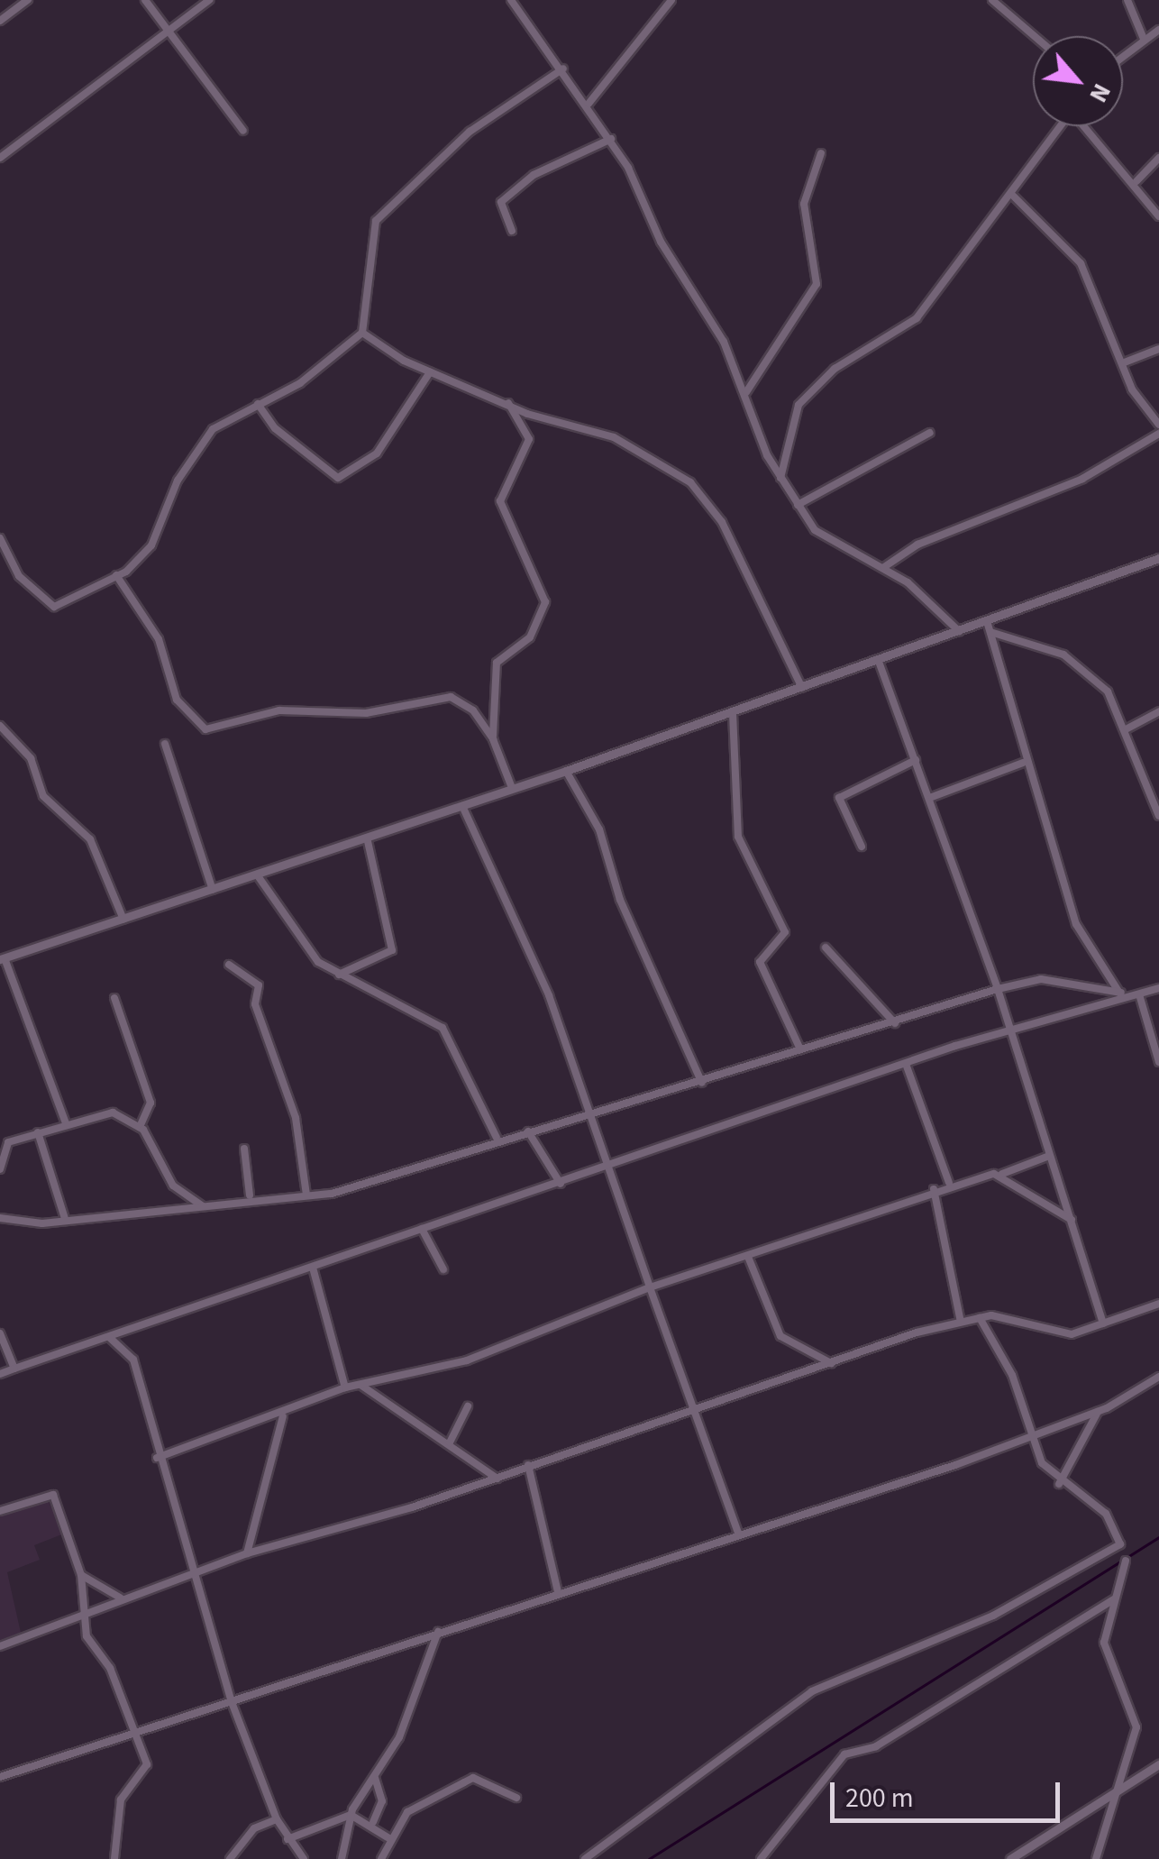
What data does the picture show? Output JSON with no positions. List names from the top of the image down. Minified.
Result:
{"scale_bar":"200 m","north":"bottom right"}
